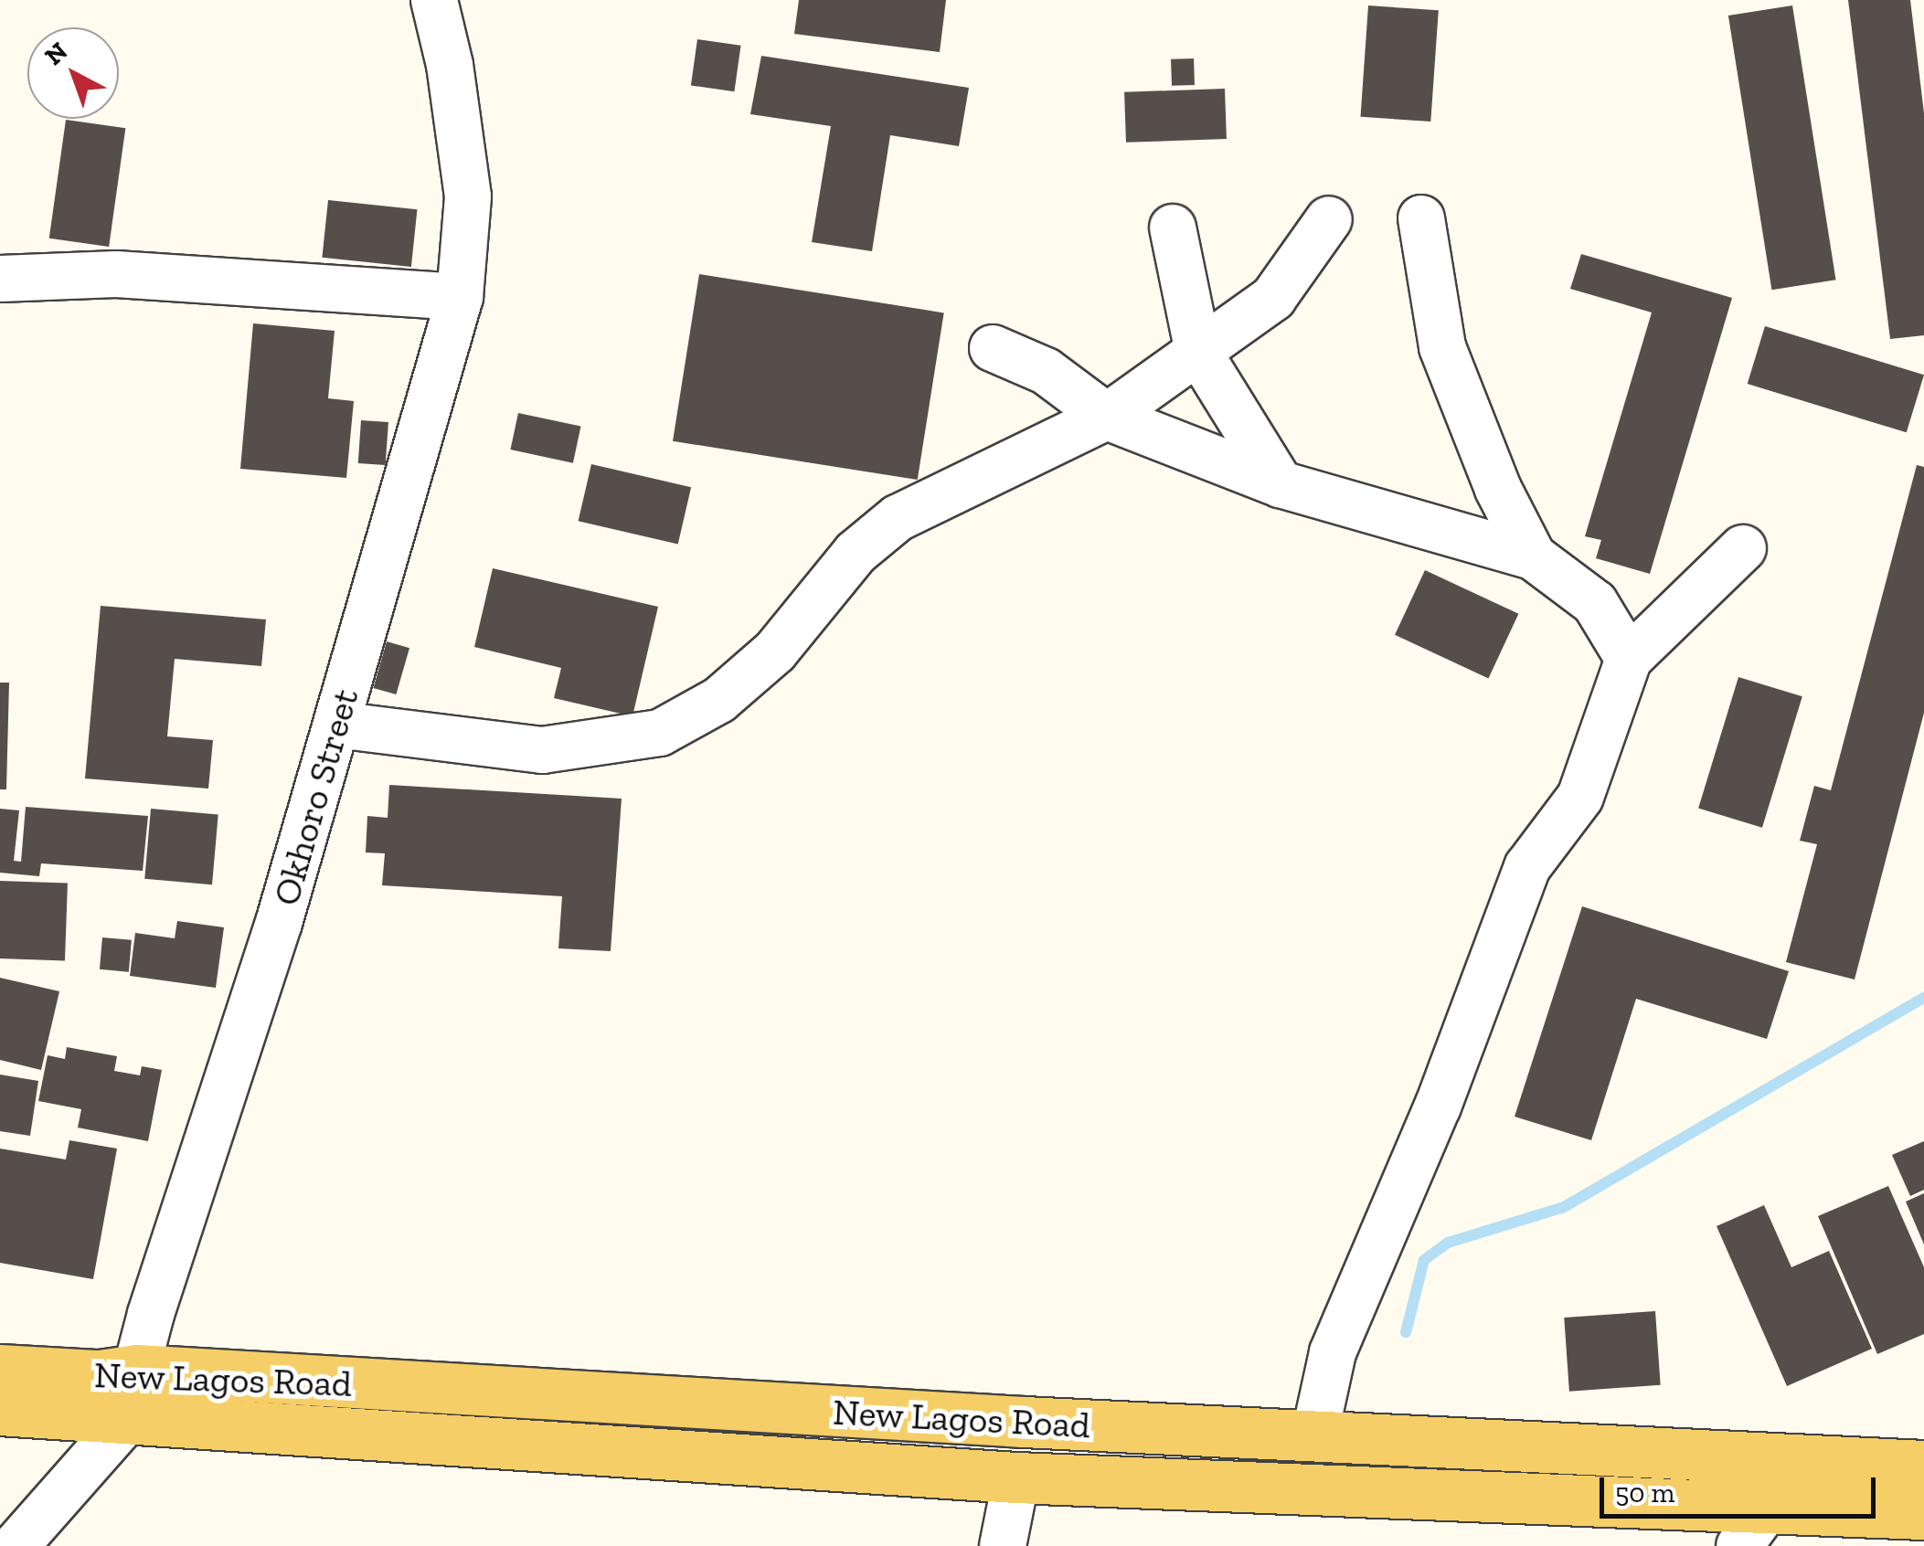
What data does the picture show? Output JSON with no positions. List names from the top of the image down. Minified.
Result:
{"streets":{"main road":["New Lagos Road"],"street":["Okhoro Street"]},"crossings":[["Okhoro Street","New Lagos Road"]],"scale_bar":"50 m","north":"top left"}
